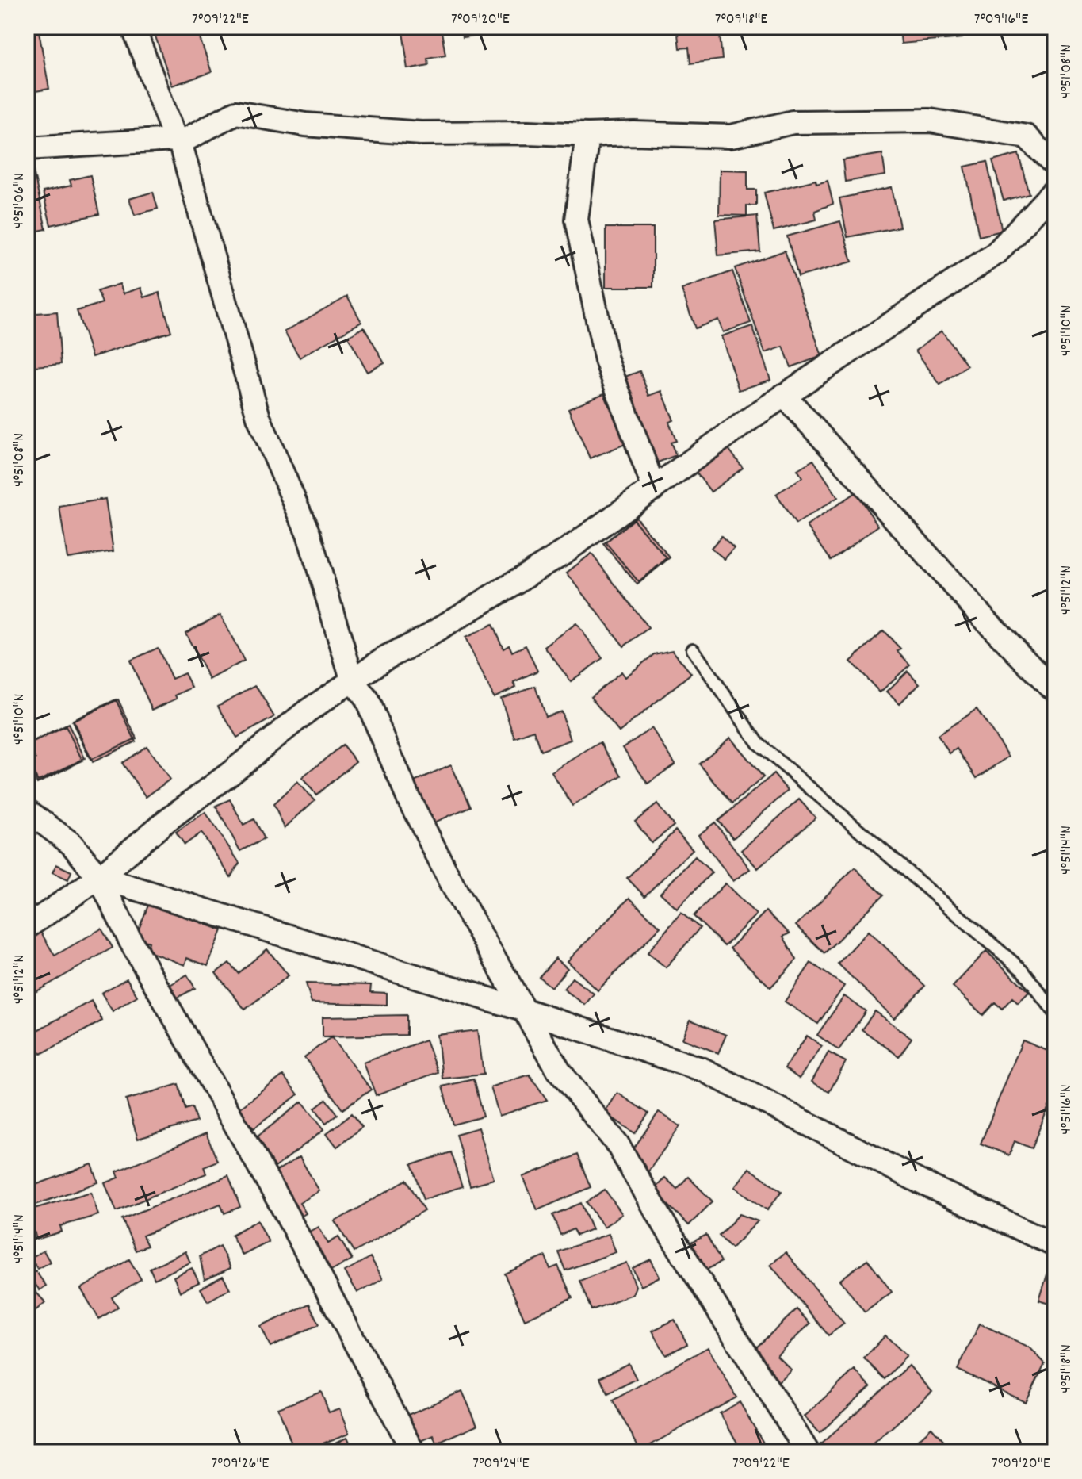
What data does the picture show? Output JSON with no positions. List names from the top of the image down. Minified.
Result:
{"coordinates":["7°09'22\"E","7°09'20\"E","7°09'18\"E","7°09'16\"E","4°51'08\"N","4°51'06\"N","4°51'10\"N","4°51'12\"N","4°51'14\"N","4°51'16\"N","4°51'18\"N","7°09'26\"E","7°09'24\"E"]}
